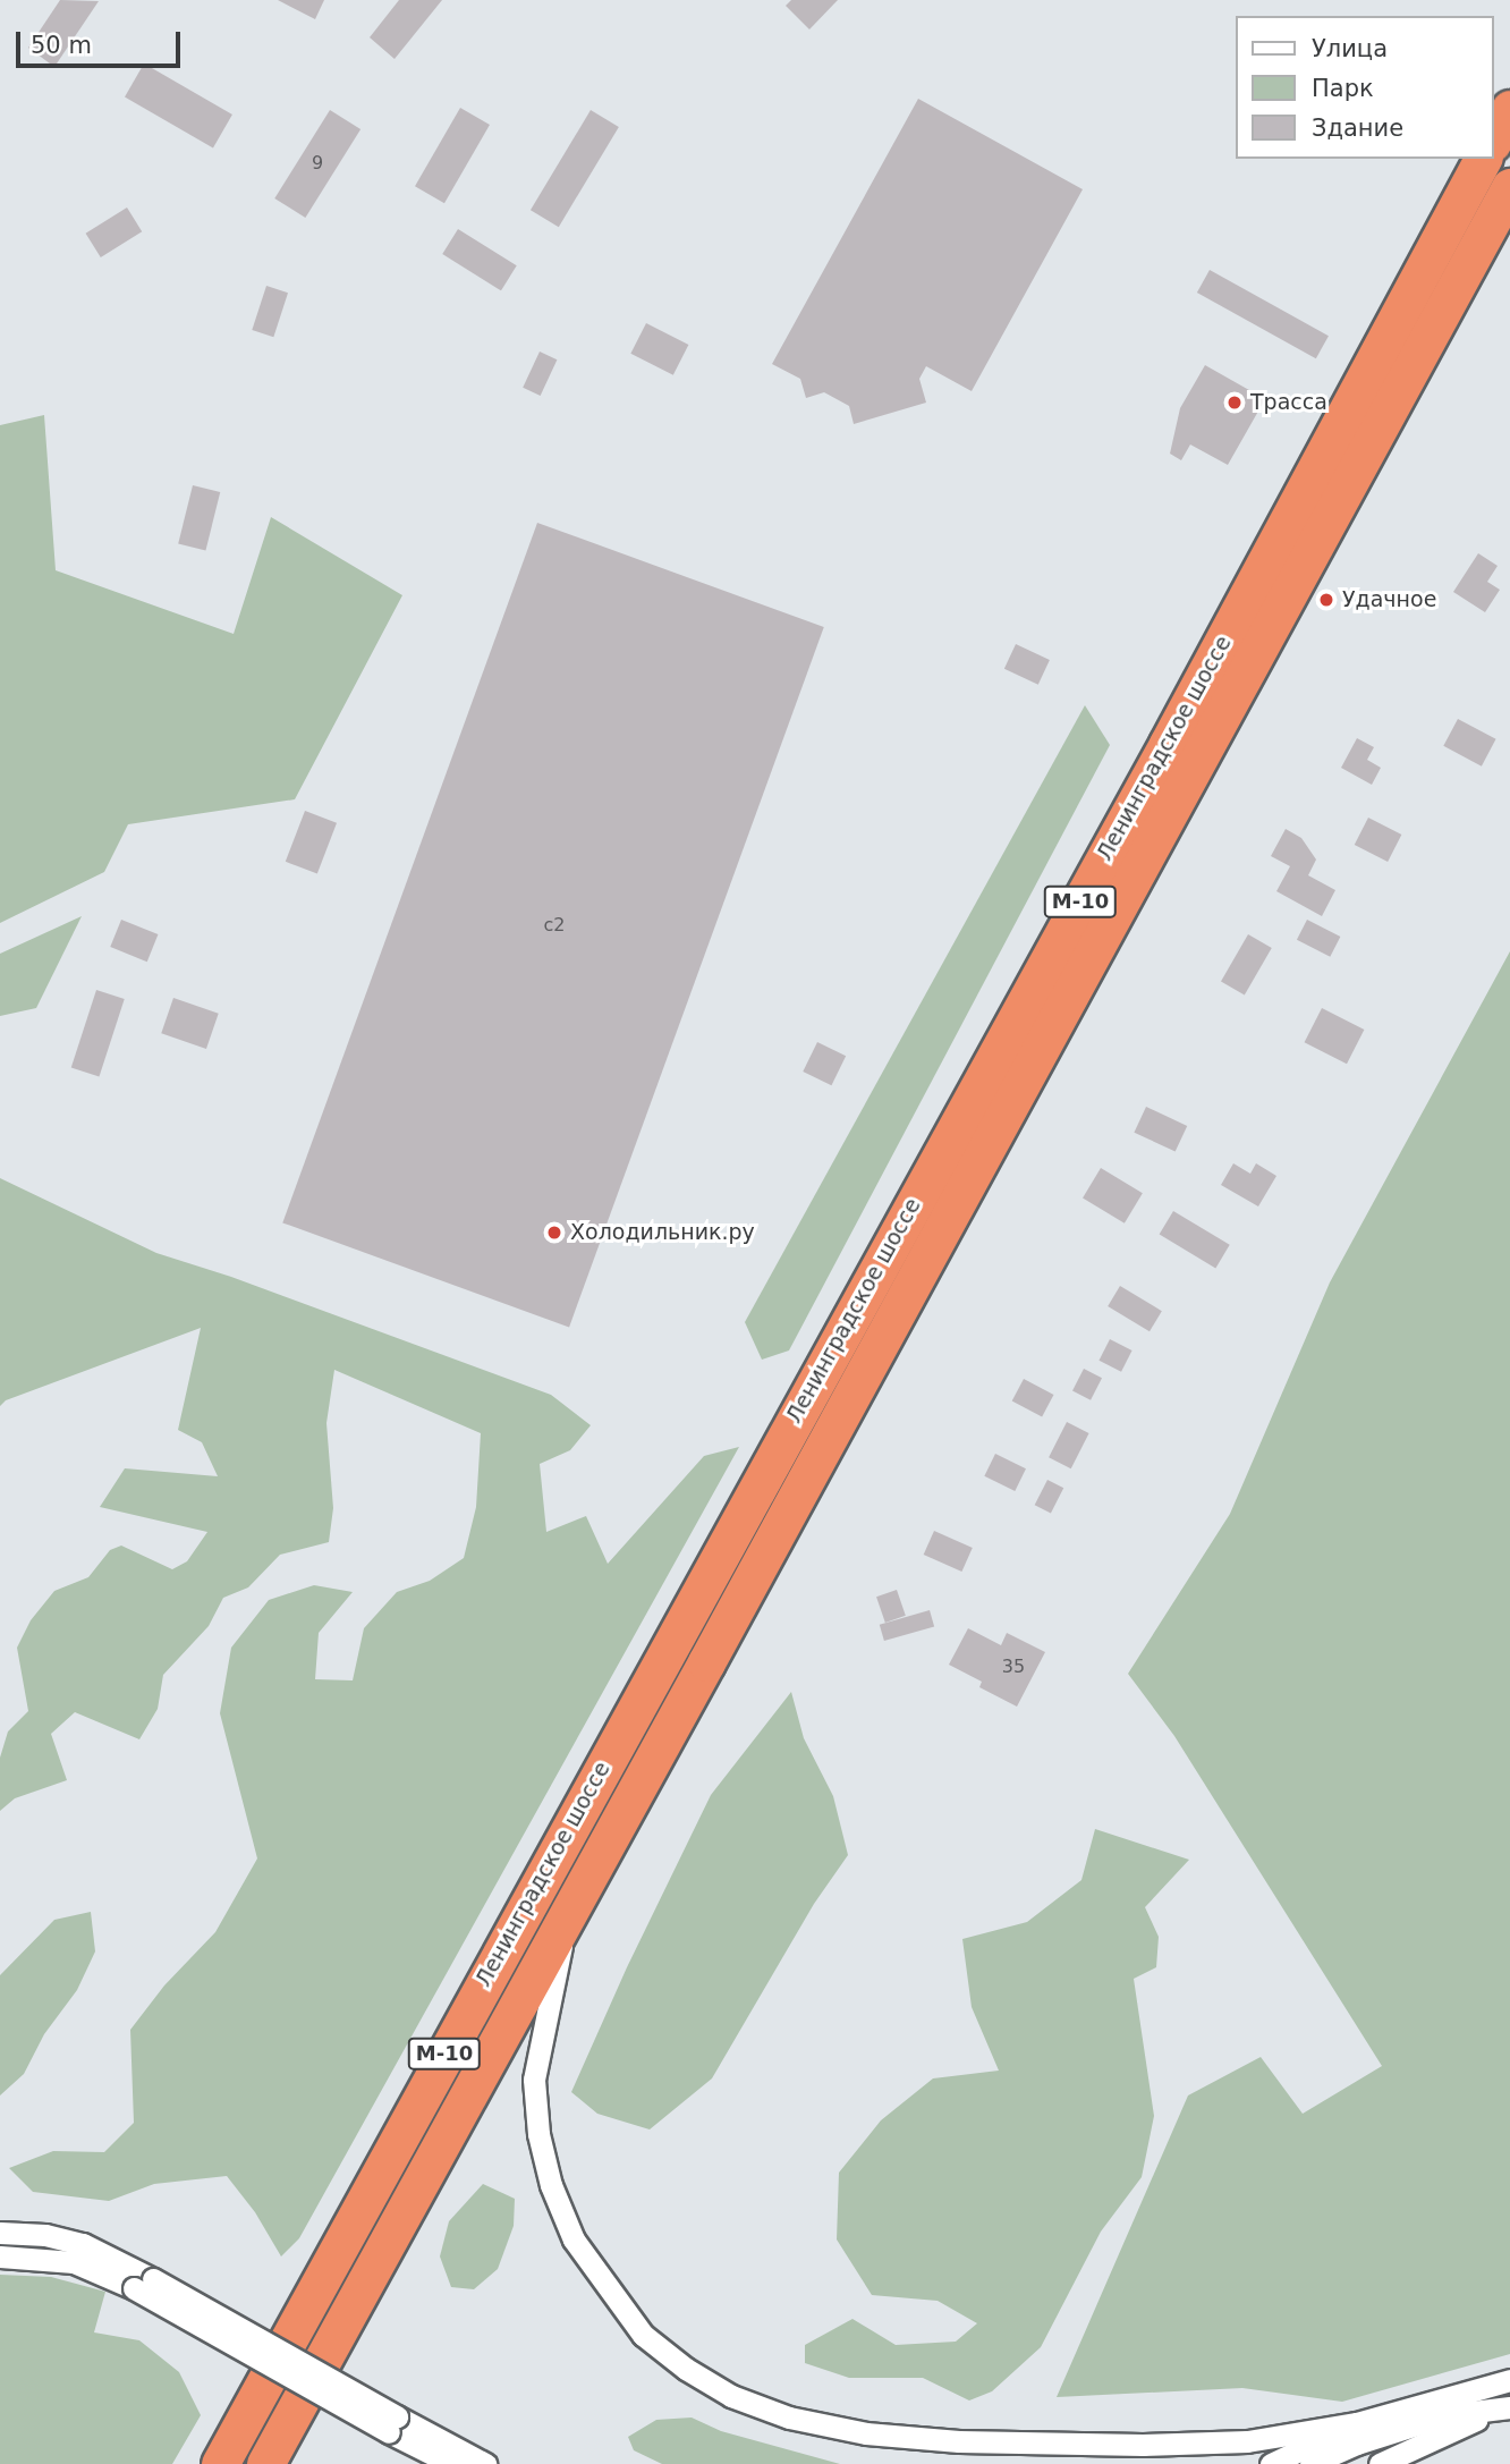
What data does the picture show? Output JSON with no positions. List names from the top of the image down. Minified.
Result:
{"streets":{"highway":["Ленинградское шоссе","М-10"]},"places":["Трасса","Удачное","Холодильник.ру"],"house_numbers":["9","с2","35"],"legend":["Улица","Парк","Здание"],"scale_bar":"50 m"}
